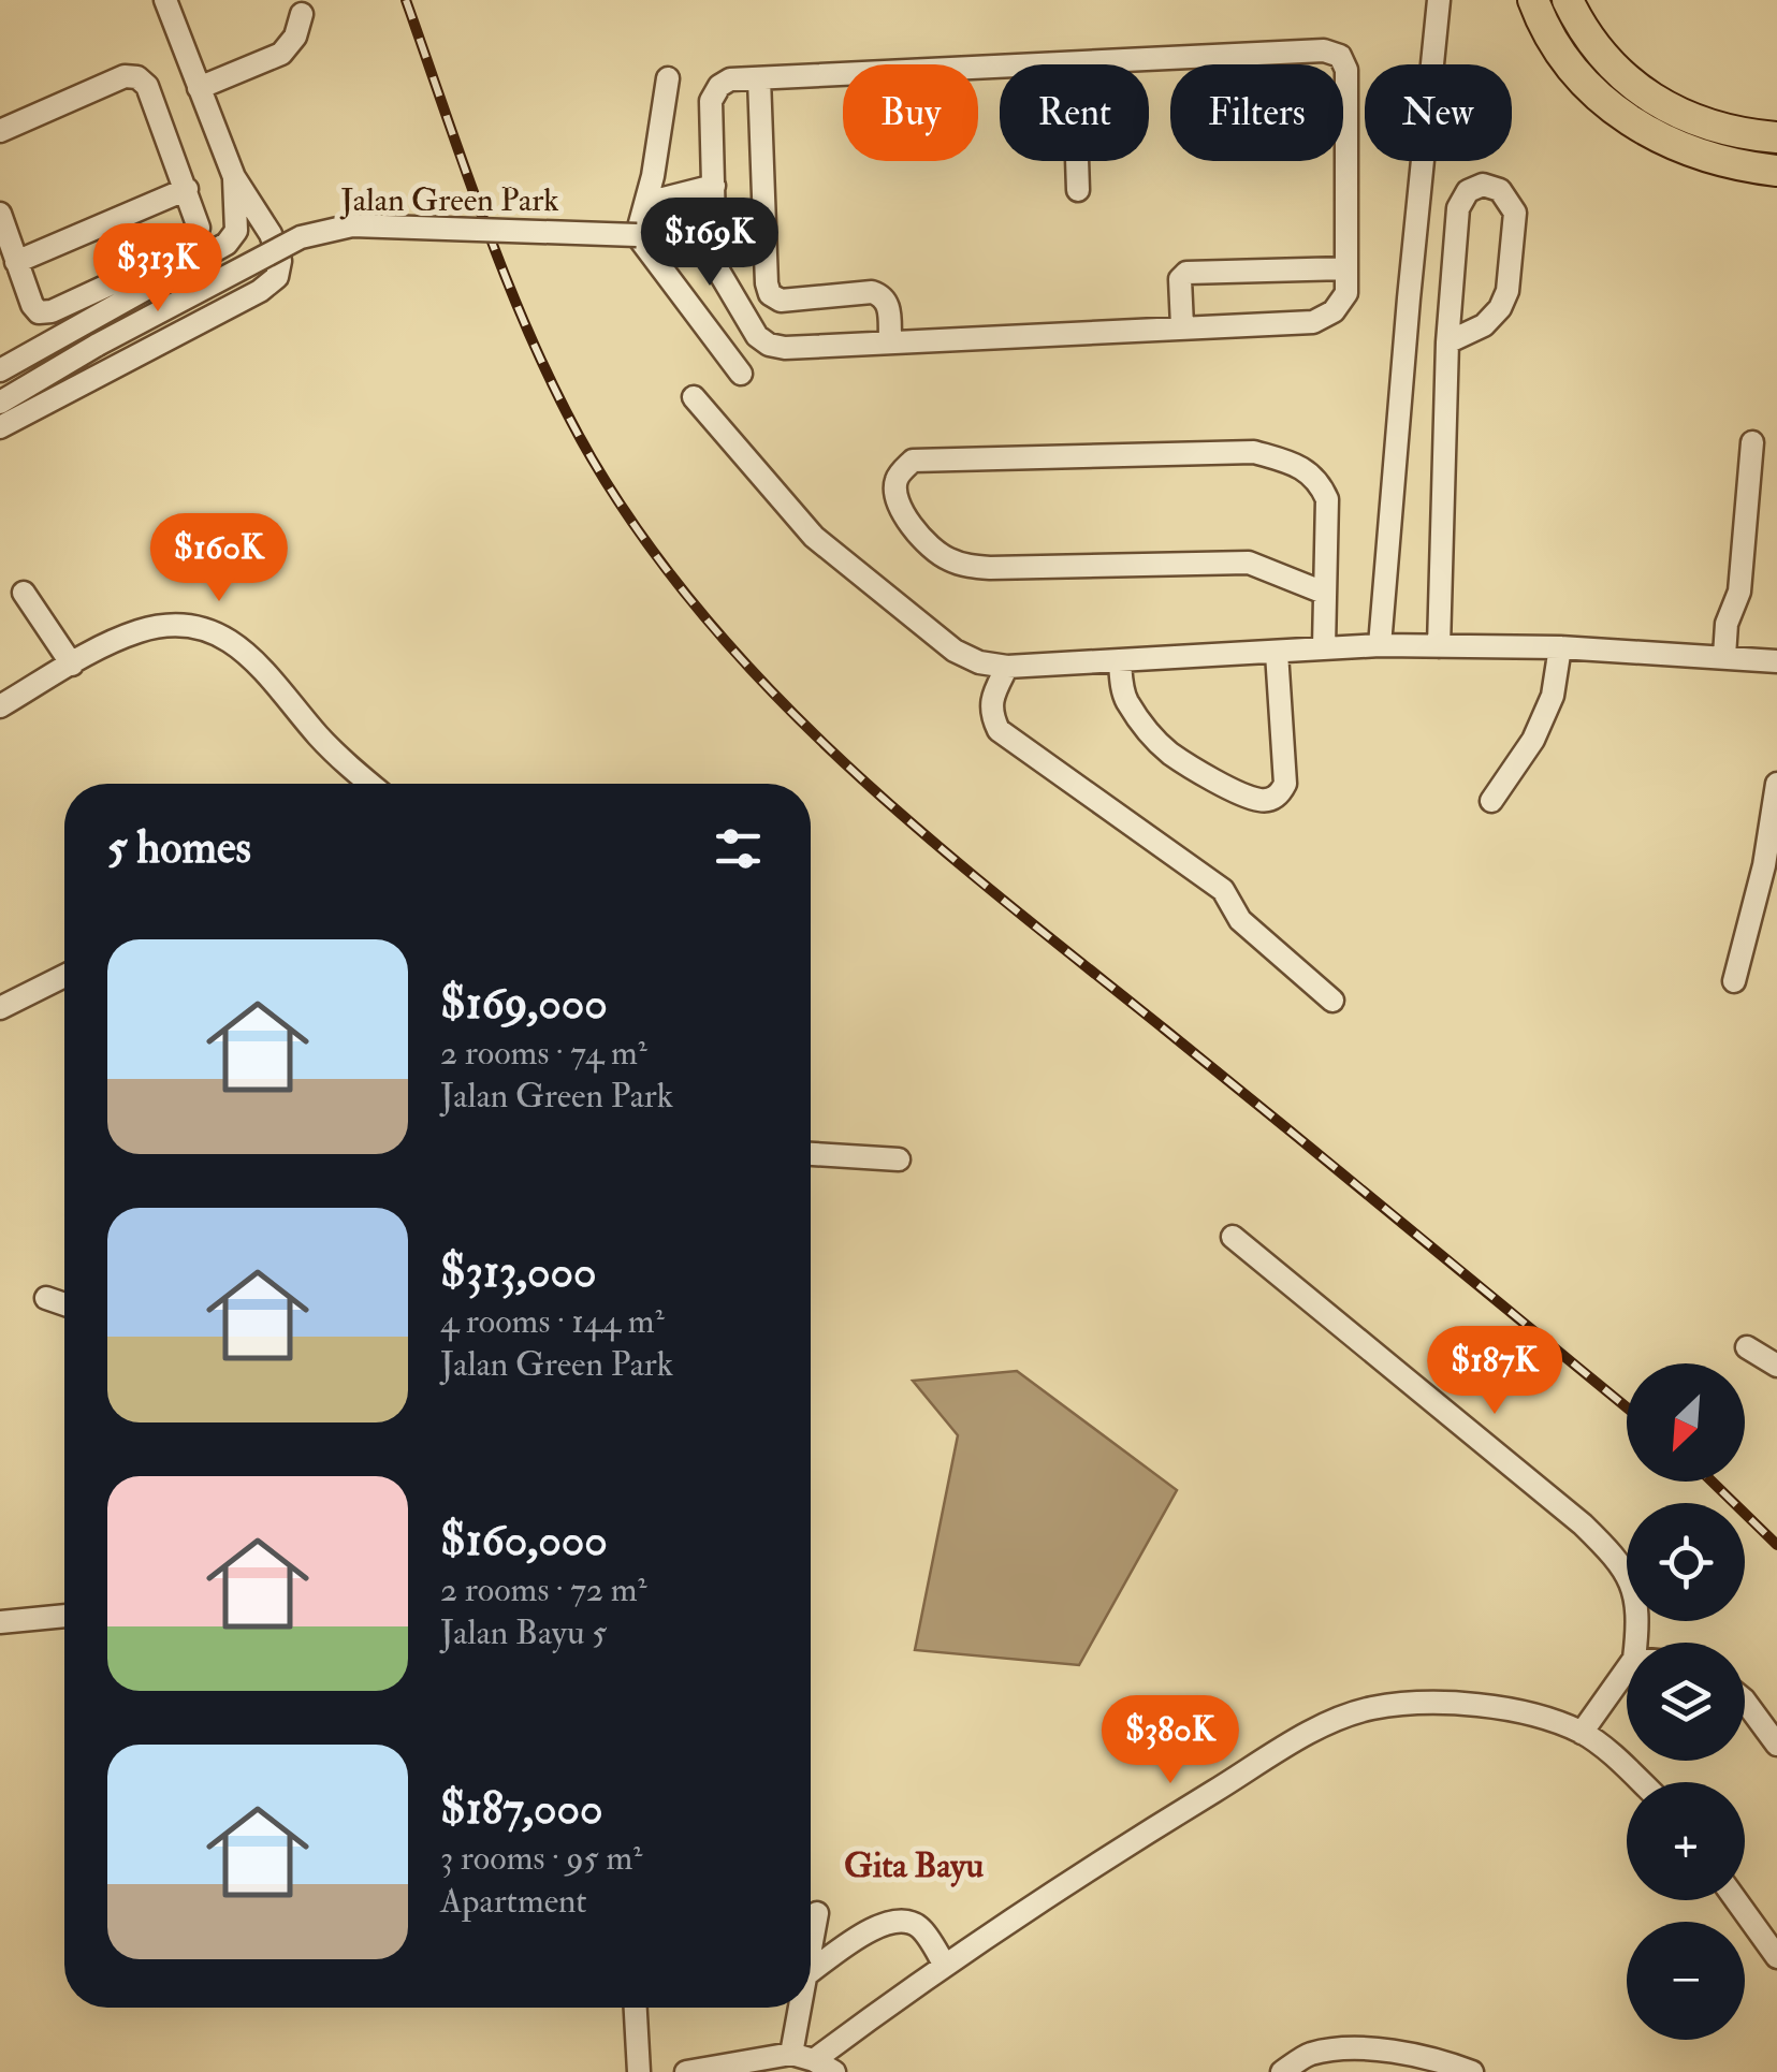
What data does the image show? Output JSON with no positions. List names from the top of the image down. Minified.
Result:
{"streets":{"street":["Jalan Green Park"]},"districts":["Gita Bayu"],"north":"bottom left","page":{"chip":["Buy","Rent","Filters","New"],"price":["$169K","$313K","$160K","$187K","$380K"],"heading":"5 homes","list":[{"name":"$169,000","note":"2 rooms · 74 m² · Jalan Green Park"},{"name":"$313,000","note":"4 rooms · 144 m² · Jalan Green Park"},{"name":"$160,000","note":"2 rooms · 72 m² · Jalan Bayu 5"},{"name":"$187,000","note":"3 rooms · 95 m² · Apartment"}],"map_buttons":["+","−"]}}
